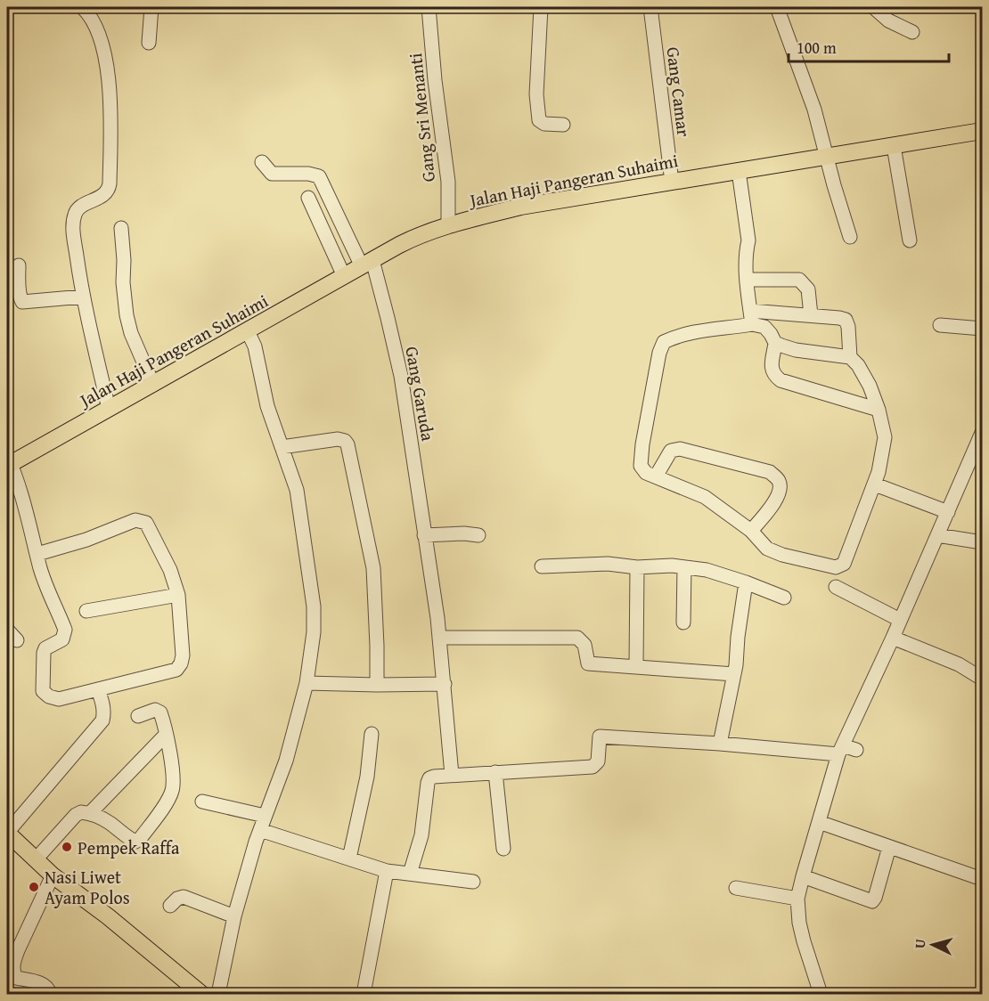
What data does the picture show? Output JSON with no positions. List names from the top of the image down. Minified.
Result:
{"streets":{"main road":["Jalan Haji Pangeran Suhaimi"],"street":["Gang Camar","Gang Sri Menanti","Gang Garuda"]},"crossings":[["Gang Camar","Jalan Haji Pangeran Suhaimi"],["Gang Sri Menanti","Jalan Haji Pangeran Suhaimi"],["Jalan Haji Pangeran Suhaimi","Gang Garuda"]],"places":["Pempek Raffa","Nasi Liwet Ayam Polos"],"scale_bar":"100 m","north":"left"}
